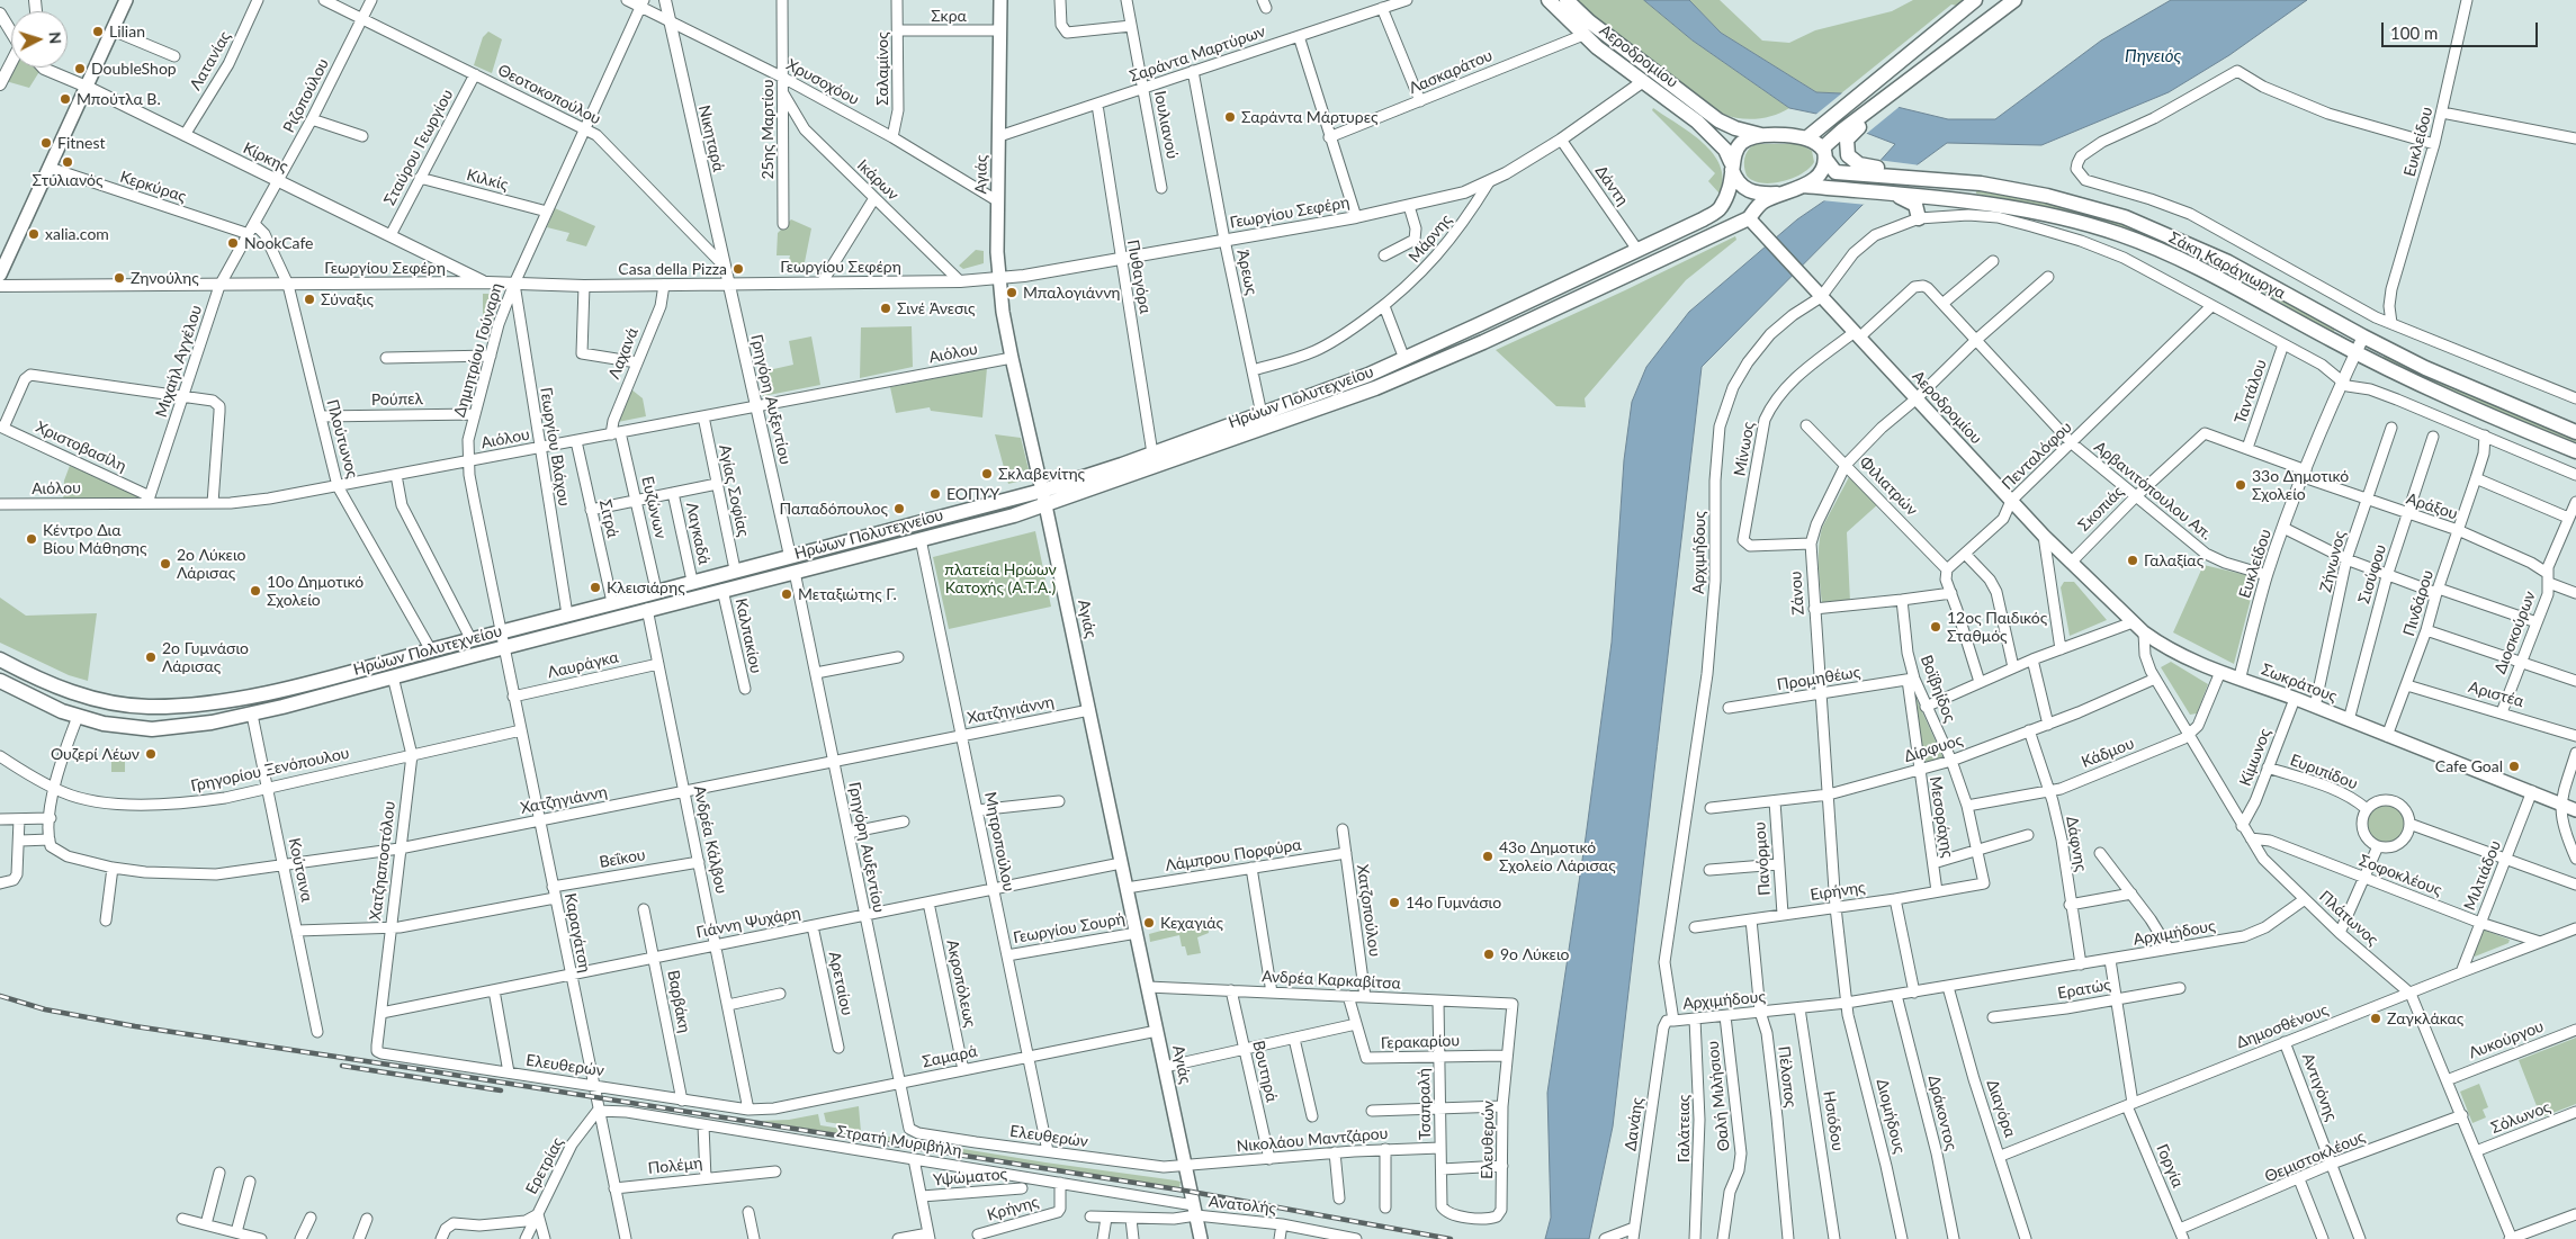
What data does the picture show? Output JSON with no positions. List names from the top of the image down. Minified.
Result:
{"streets":{"main road":["Αεροδρομίου","Αγιάς","Σάκη Καράγιωργα","Ηρώων Πολυτεχνείου","Σωκράτους"],"street":["Σκρα","Σαράντα Μαρτύρων","Λατανίας","Σαλαμίνος","Λασκαράτου","Χρυσοχόου","Θεοτοκοπούλου","Ριζοπούλου","Ιουλιανού","25ης Μαρτίου","Νικηταρά","Ευκλείδου","Σταύρου Γεωργίου","Κίρκης","Κιλκίς","Ικάρων","Δάντη","Κερκύρας","Γεωργίου Σεφέρη","Μάρνης","Άρεως","Πυθαγόρα","Δημητρίου Γούναρη","Λαχανά","Αιόλου","Μιχαήλ Αγγέλου","Ταντάλου","Ρούπελ","Γρηγόρη Αυξεντίου","Πλούτωνος","Χριστοβασίλη","Γεωργίου Βλάχου","Μίνωος","Πενταλόφου","Φιλιατρών","Αγίας Σοφίας","Αρβανιτόπουλου Απ.","Αράξου","Ευζώνων","Σκοπιάς","Σιτρά","Λαγκαδά","Αρχιμήδους","Ζήνωνος","Σισύφου","Ζάνου","Πινδάρου","Διοσκούρων","Καλπακίου","Λαυράγκα","Προμηθέως","Βοϊβηίδος","Αριστέα","Χατζηγιάννη","Δίρφυος","Κάδμου","Κίμωνος","Γρηγορίου Ξενόπουλου","Ευριπίδου","Μεσοράχης","Ανδρέα Κάλβου","Μητροπούλου","Δάφνης","Λάμπρου Πορφύρα","Βεΐκου","Πανόρμου","Χατζηαποστόλου","Κούτσινα","Σοφοκλέους","Μιλτιάδου","Ειρήνης","Χατζοπούλου","Πλάτωνος","Γιάννη Ψυχάρη","Γεωργίου Σουρή","Καραγάτση","Ανδρέα Καρκαβίτσα","Αρεταίου","Ακροπόλεως","Ερατώς","Βαρβάκη","Δημοσθένους","Λυκούργου","Γερακαρίου","Σαμαρά","Ελευθερών","Βουτηρά","Πέλοπος","Αντιγόνης","Θαλή Μιλήσιου","Τσαπραλή","Διαγόρα","Δράκοντος","Διομήδους","Σόλωνος","Ησιόδου","Δανάης","Γαλάτειας","Νικολάου Μαντζάρου","Στρατή Μυριβήλη","Θεμιστοκλέους","Ερετρίας","Πολέμη","Γοργία","Υψώματος","Ανατολής","Κρήνης"]},"crossings":[["Σκρα","Σαλαμίνος"],["Σκρα","Αγιάς"],["Σαράντα Μαρτύρων","Ιουλιανού"],["Σαράντα Μαρτύρων","Αγιάς"],["Σαράντα Μαρτύρων","Άρεως"],["Σαράντα Μαρτύρων","Πυθαγόρα"],["Αεροδρομίου","Λασκαράτου"],["Αεροδρομίου","Γεωργίου Σεφέρη"],["Αεροδρομίου","Σάκη Καράγιωργα"],["Αεροδρομίου","Ηρώων Πολυτεχνείου"],["Αεροδρομίου","Μίνωος"],["Αεροδρομίου","Πενταλόφου"],["Αεροδρομίου","Αρβανιτόπουλου Απ."],["Αεροδρομίου","Αρχιμήδους"],["Αεροδρομίου","Ζάνου"],["Αεροδρομίου","Σωκράτους"],["Λατανίας","Κίρκης"],["Σαλαμίνος","Χρυσοχόου"],["Χρυσοχόου","25ης Μαρτίου"],["Χρυσοχόου","Νικηταρά"],["Χρυσοχόου","Αγιάς"],["Χρυσοχόου","Δημητρίου Γούναρη"],["Θεοτοκοπούλου","Ριζοπούλου"],["Θεοτοκοπούλου","Νικηταρά"],["Θεοτοκοπούλου","Σταύρου Γεωργίου"],["Θεοτοκοπούλου","Δημητρίου Γούναρη"],["Ριζοπούλου","Κίρκης"],["Ριζοπούλου","Κερκύρας"],["Ριζοπούλου","Μιχαήλ Αγγέλου"],["Ριζοπούλου","Πλούτωνος"],["25ης Μαρτίου","Ικάρων"],["Νικηταρά","Γεωργίου Σεφέρη"],["Νικηταρά","Γρηγόρη Αυξεντίου"],["Ευκλείδου","Σάκη Καράγιωργα"],["Ευκλείδου","Αρβανιτόπουλου Απ."],["Ευκλείδου","Αράξου"],["Ευκλείδου","Σωκράτους"],["Σταύρου Γεωργίου","Κίρκης"],["Σταύρου Γεωργίου","Κιλκίς"],["Κίρκης","Γεωργίου Σεφέρη"],["Αγιάς","Γεωργίου Σεφέρη"],["Αγιάς","Αιόλου"],["Αγιάς","Ηρώων Πολυτεχνείου"],["Αγιάς","Χατζηγιάννη"],["Αγιάς","Λάμπρου Πορφύρα"],["Αγιάς","Γιάννη Ψυχάρη"],["Αγιάς","Γεωργίου Σουρή"],["Αγιάς","Ανδρέα Καρκαβίτσα"],["Αγιάς","Σαμαρά"],["Αγιάς","Ελευθερών"],["Αγιάς","Νικολάου Μαντζάρου"],["Αγιάς","Στρατή Μυριβήλη"],["Αγιάς","Ανατολής"],["Κιλκίς","Δημητρίου Γούναρη"],["Ικάρων","Γεωργίου Σεφέρη"],["Δάντη","Γεωργίου Σεφέρη"],["Δάντη","Ηρώων Πολυτεχνείου"],["Κερκύρας","Μιχαήλ Αγγέλου"],["Γεωργίου Σεφέρη","Μάρνης"],["Γεωργίου Σεφέρη","Άρεως"],["Γεωργίου Σεφέρη","Πυθαγόρα"],["Γεωργίου Σεφέρη","Δημητρίου Γούναρη"],["Γεωργίου Σεφέρη","Λαχανά"],["Γεωργίου Σεφέρη","Μιχαήλ Αγγέλου"],["Γεωργίου Σεφέρη","Γρηγόρη Αυξεντίου"],["Γεωργίου Σεφέρη","Πλούτωνος"],["Γεωργίου Σεφέρη","Γεωργίου Βλάχου"],["Μάρνης","Άρεως"],["Σάκη Καράγιωργα","Ηρώων Πολυτεχνείου"],["Άρεως","Ηρώων Πολυτεχνείου"],["Πυθαγόρα","Ηρώων Πολυτεχνείου"],["Δημητρίου Γούναρη","Αιόλου"],["Δημητρίου Γούναρη","Ηρώων Πολυτεχνείου"],["Δημητρίου Γούναρη","Ρούπελ"],["Δημητρίου Γούναρη","Γεωργίου Βλάχου"],["Δημητρίου Γούναρη","Καραγάτση"],["Λαχανά","Αιόλου"],["Λαχανά","Ευζώνων"],["Αιόλου","Μιχαήλ Αγγέλου"],["Αιόλου","Γρηγόρη Αυξεντίου"],["Αιόλου","Πλούτωνος"],["Αιόλου","Χριστοβασίλη"],["Αιόλου","Γεωργίου Βλάχου"],["Αιόλου","Αγίας Σοφίας"],["Αιόλου","Ευζώνων"],["Αιόλου","Σιτρά"],["Μιχαήλ Αγγέλου","Χριστοβασίλη"],["Ταντάλου","Αράξου"],["Ηρώων Πολυτεχνείου","Γρηγόρη Αυξεντίου"],["Ηρώων Πολυτεχνείου","Πλούτωνος"],["Ηρώων Πολυτεχνείου","Γεωργίου Βλάχου"],["Ηρώων Πολυτεχνείου","Αγίας Σοφίας"],["Ηρώων Πολυτεχνείου","Ευζώνων"],["Ηρώων Πολυτεχνείου","Σιτρά"],["Ηρώων Πολυτεχνείου","Λαγκαδά"],["Ηρώων Πολυτεχνείου","Καλπακίου"],["Ηρώων Πολυτεχνείου","Ανδρέα Κάλβου"],["Ηρώων Πολυτεχνείου","Μητροπούλου"],["Ηρώων Πολυτεχνείου","Χατζηαποστόλου"],["Ηρώων Πολυτεχνείου","Κούτσινα"],["Ηρώων Πολυτεχνείου","Καραγάτση"],["Ρούπελ","Πλούτωνος"],["Γρηγόρη Αυξεντίου","Χατζηγιάννη"],["Γρηγόρη Αυξεντίου","Γιάννη Ψυχάρη"],["Γρηγόρη Αυξεντίου","Σαμαρά"],["Γρηγόρη Αυξεντίου","Ελευθερών"],["Μίνωος","Αρβανιτόπουλου Απ."],["Μίνωος","Ζάνου"],["Πενταλόφου","Φιλιατρών"],["Πενταλόφου","Αρβανιτόπουλου Απ."],["Φιλιατρών","Ζάνου"],["Αρβανιτόπουλου Απ.","Σκοπιάς"],["Αρβανιτόπουλου Απ.","Ζάνου"],["Αράξου","Σκοπιάς"],["Αράξου","Ζήνωνος"],["Αράξου","Σισύφου"],["Αράξου","Πινδάρου"],["Αράξου","Διοσκούρων"],["Σκοπιάς","Σωκράτους"],["Αρχιμήδους","Ζάνου"],["Αρχιμήδους","Δάφνης"],["Αρχιμήδους","Πλάτωνος"],["Αρχιμήδους","Πέλοπος"],["Αρχιμήδους","Θαλή Μιλήσιου"],["Αρχιμήδους","Διαγόρα"],["Αρχιμήδους","Δράκοντος"],["Αρχιμήδους","Διομήδους"],["Αρχιμήδους","Ησιόδου"],["Αρχιμήδους","Δανάης"],["Αρχιμήδους","Γαλάτειας"],["Αρχιμήδους","Γοργία"],["Ζήνωνος","Σωκράτους"],["Σισύφου","Σωκράτους"],["Ζάνου","Προμηθέως"],["Ζάνου","Δίρφυος"],["Ζάνου","Ειρήνης"],["Ζάνου","Διομήδους"],["Πινδάρου","Σωκράτους"],["Πινδάρου","Αριστέα"],["Διοσκούρων","Αριστέα"],["Λαυράγκα","Ανδρέα Κάλβου"],["Λαυράγκα","Καραγάτση"],["Προμηθέως","Βοϊβηίδος"],["Προμηθέως","Μεσοράχης"],["Σωκράτους","Κίμωνος"],["Σωκράτους","Μιλτιάδου"],["Σωκράτους","Πλάτωνος"],["Βοϊβηίδος","Δίρφυος"],["Βοϊβηίδος","Κάδμου"],["Βοϊβηίδος","Μεσοράχης"],["Βοϊβηίδος","Ειρήνης"],["Χατζηγιάννη","Ανδρέα Κάλβου"],["Χατζηγιάννη","Μητροπούλου"],["Χατζηγιάννη","Χατζηαποστόλου"],["Χατζηγιάννη","Κούτσινα"],["Χατζηγιάννη","Καραγάτση"],["Δίρφυος","Μεσοράχης"],["Δίρφυος","Δάφνης"],["Δίρφυος","Πανόρμου"],["Δίρφυος","Πλάτωνος"],["Κάδμου","Δάφνης"],["Κάδμου","Πλάτωνος"],["Κίμωνος","Ευριπίδου"],["Κίμωνος","Πλάτωνος"],["Γρηγορίου Ξενόπουλου","Χατζηαποστόλου"],["Γρηγορίου Ξενόπουλου","Κούτσινα"],["Γρηγορίου Ξενόπουλου","Καραγάτση"],["Μεσοράχης","Ειρήνης"],["Ανδρέα Κάλβου","Βεΐκου"],["Ανδρέα Κάλβου","Γιάννη Ψυχάρη"],["Ανδρέα Κάλβου","Σαμαρά"],["Ανδρέα Κάλβου","Ελευθερών"],["Μητροπούλου","Γιάννη Ψυχάρη"],["Μητροπούλου","Γεωργίου Σουρή"],["Μητροπούλου","Σαμαρά"],["Μητροπούλου","Ελευθερών"],["Λάμπρου Πορφύρα","Χατζοπούλου"],["Βεΐκου","Καραγάτση"],["Πανόρμου","Ειρήνης"],["Χατζηαποστόλου","Γιάννη Ψυχάρη"],["Χατζηαποστόλου","Ελευθερών"],["Σοφοκλέους","Μιλτιάδου"],["Σοφοκλέους","Πλάτωνος"],["Σοφοκλέους","Δημοσθένους"],["Μιλτιάδου","Δημοσθένους"],["Ειρήνης","Πέλοπος"],["Χατζοπούλου","Ανδρέα Καρκαβίτσα"],["Πλάτωνος","Δημοσθένους"],["Πλάτωνος","Λυκούργου"],["Πλάτωνος","Σόλωνος"],["Πλάτωνος","Θεμιστοκλέους"],["Γιάννη Ψυχάρη","Καραγάτση"],["Γιάννη Ψυχάρη","Αρεταίου"],["Γιάννη Ψυχάρη","Ακροπόλεως"],["Γιάννη Ψυχάρη","Βαρβάκη"],["Καραγάτση","Ελευθερών"],["Καραγάτση","Στρατή Μυριβήλη"],["Καραγάτση","Ερετρίας"],["Καραγάτση","Πολέμη"],["Ανδρέα Καρκαβίτσα","Γερακαρίου"],["Ανδρέα Καρκαβίτσα","Ελευθερών"],["Ανδρέα Καρκαβίτσα","Βουτηρά"],["Ανδρέα Καρκαβίτσα","Τσαπραλή"],["Ακροπόλεως","Σαμαρά"],["Ερατώς","Γοργία"],["Βαρβάκη","Ελευθερών"],["Δημοσθένους","Αντιγόνης"],["Δημοσθένους","Διαγόρα"],["Δημοσθένους","Γοργία"],["Γερακαρίου","Ελευθερών"],["Γερακαρίου","Τσαπραλή"],["Σαμαρά","Ελευθερών"],["Ελευθερών","Τσαπραλή"],["Ελευθερών","Νικολάου Μαντζάρου"],["Βουτηρά","Νικολάου Μαντζάρου"],["Αντιγόνης","Θεμιστοκλέους"],["Τσαπραλή","Νικολάου Μαντζάρου"],["Στρατή Μυριβήλη","Ερετρίας"],["Στρατή Μυριβήλη","Ανατολής"],["Στρατή Μυριβήλη","Κρήνης"],["Θεμιστοκλέους","Γοργία"]],"water":["Πηνειός"],"parks":["πλατεία Ηρώων Κατοχής (Α.Τ.Α.)"],"places":["Lilian","DoubleShop","Μπούτλα Β.","Σαράντα Μάρτυρες","Fitnest","Στυλιανός","xalia.com","NookCafe","Casa della Pizza","Ζηνούλης","Μπαλογιάννη","Σύναξις","Σινέ Άνεσις","Σκλαβενίτης","33ο Δημοτικό Σχολείο","ΕΟΠΥΥ","Παπαδόπουλος","Κέντρο Δια Βίου Μάθησης","Γαλαξίας","2ο Λύκειο Λάρισας","Κλεισιάρης","10ο Δημοτικό Σχολείο","Μεταξιώτης Γ.","12ος Παιδικός Σταθμός","2ο Γυμνάσιο Λάρισας","Ουζερί Λέων","Cafe Goal","43ο Δημοτικό Σχολείο Λάρισας","14ο Γυμνάσιο","Κεχαγιάς","9ο Λύκειο","Ζαγκλάκας"],"scale_bar":"100 m","north":"right"}
